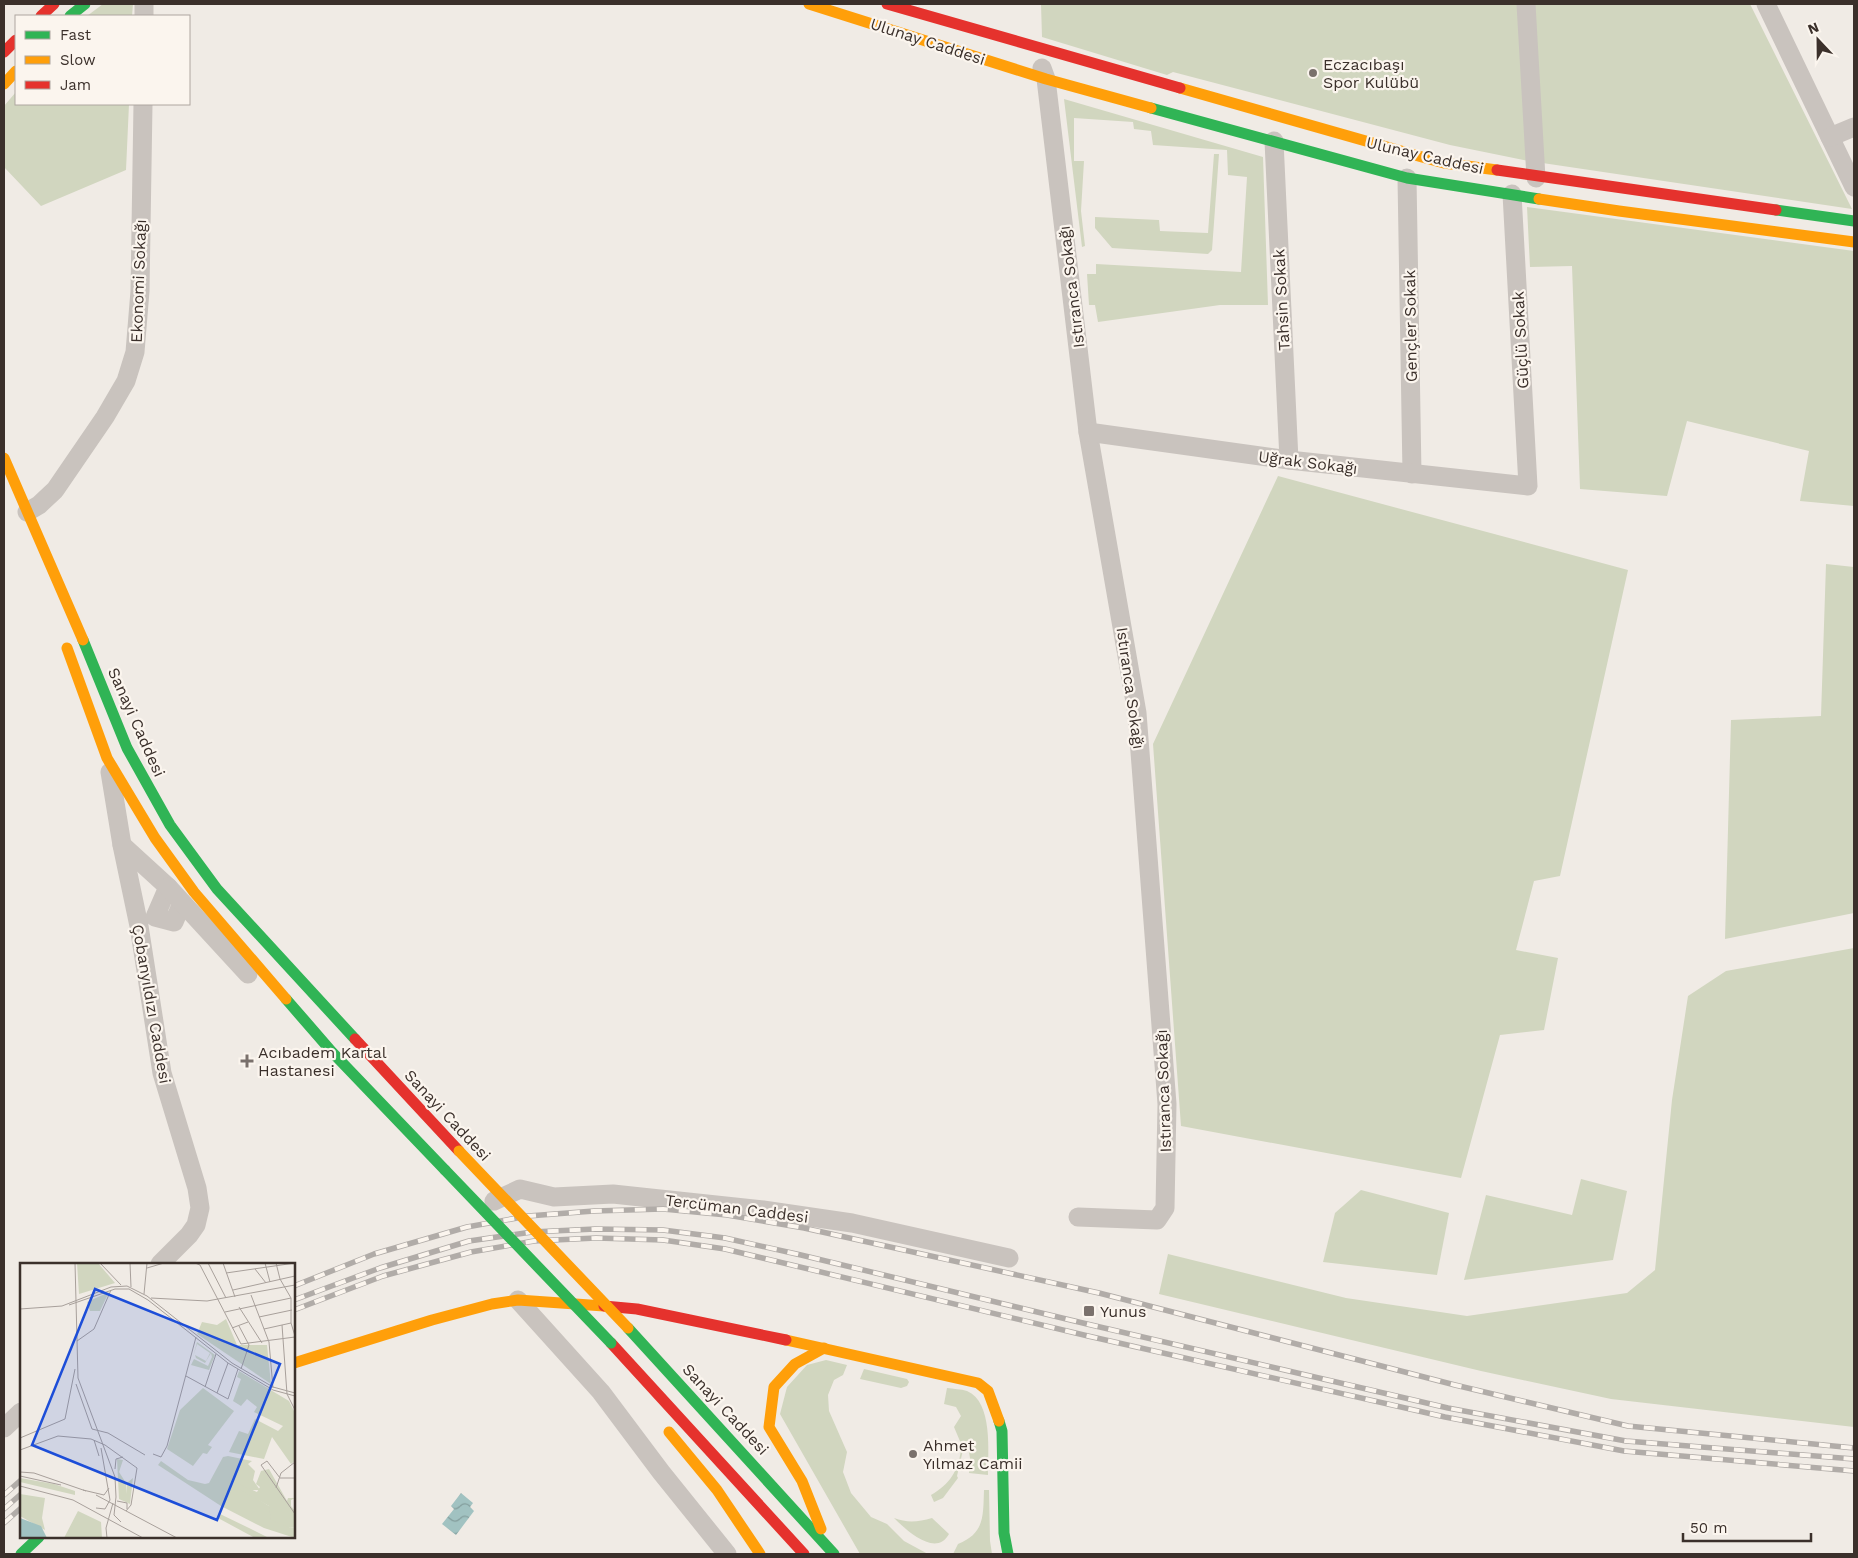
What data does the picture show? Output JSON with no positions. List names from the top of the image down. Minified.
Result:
{"streets":{"main road":["Ulunay Caddesi","Sanayi Caddesi"],"street":["Ekonomi Sokağı","Istıranca Sokağı","Tahsin Sokak","Gençler Sokak","Güçlü Sokak","Uğrak Sokağı","Çobanyıldızı Caddesi","Tercüman Caddesi"]},"crossings":[["Ulunay Caddesi","Istıranca Sokağı"],["Ulunay Caddesi","Tahsin Sokak"],["Ulunay Caddesi","Gençler Sokak"],["Ulunay Caddesi","Güçlü Sokak"],["Ekonomi Sokağı","Sanayi Caddesi"],["Istıranca Sokağı","Uğrak Sokağı"],["Tahsin Sokak","Uğrak Sokağı"],["Gençler Sokak","Uğrak Sokağı"],["Güçlü Sokak","Uğrak Sokağı"]],"places":{"other":["Eczacıbaşı Spor Kulübü","Ahmet Yılmaz Camii"],"health":["Acıbadem Kartal Hastanesi"],"transit":["Yunus"]},"legend":["Fast","Slow","Jam"],"scale_bar":"50 m","north":"top"}
